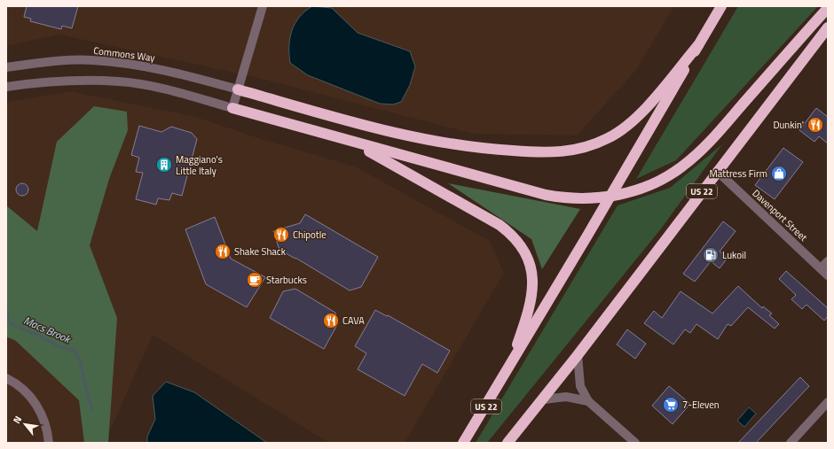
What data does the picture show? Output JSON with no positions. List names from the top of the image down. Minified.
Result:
{"streets":{"highway":["US 22"],"street":["Commons Way","Davenport Street"]},"crossings":[["US 22","Davenport Street"]],"water":["Macs Brook"],"places":{"restaurant":["Dunkin'","Chipotle","Shake Shack","CAVA"],"building":["Maggiano's Little Italy"],"shop":["Mattress Firm"],"fuel station":["Lukoil"],"cafe":["Starbucks"],"supermarket":["7-Eleven"]},"north":"top left"}
